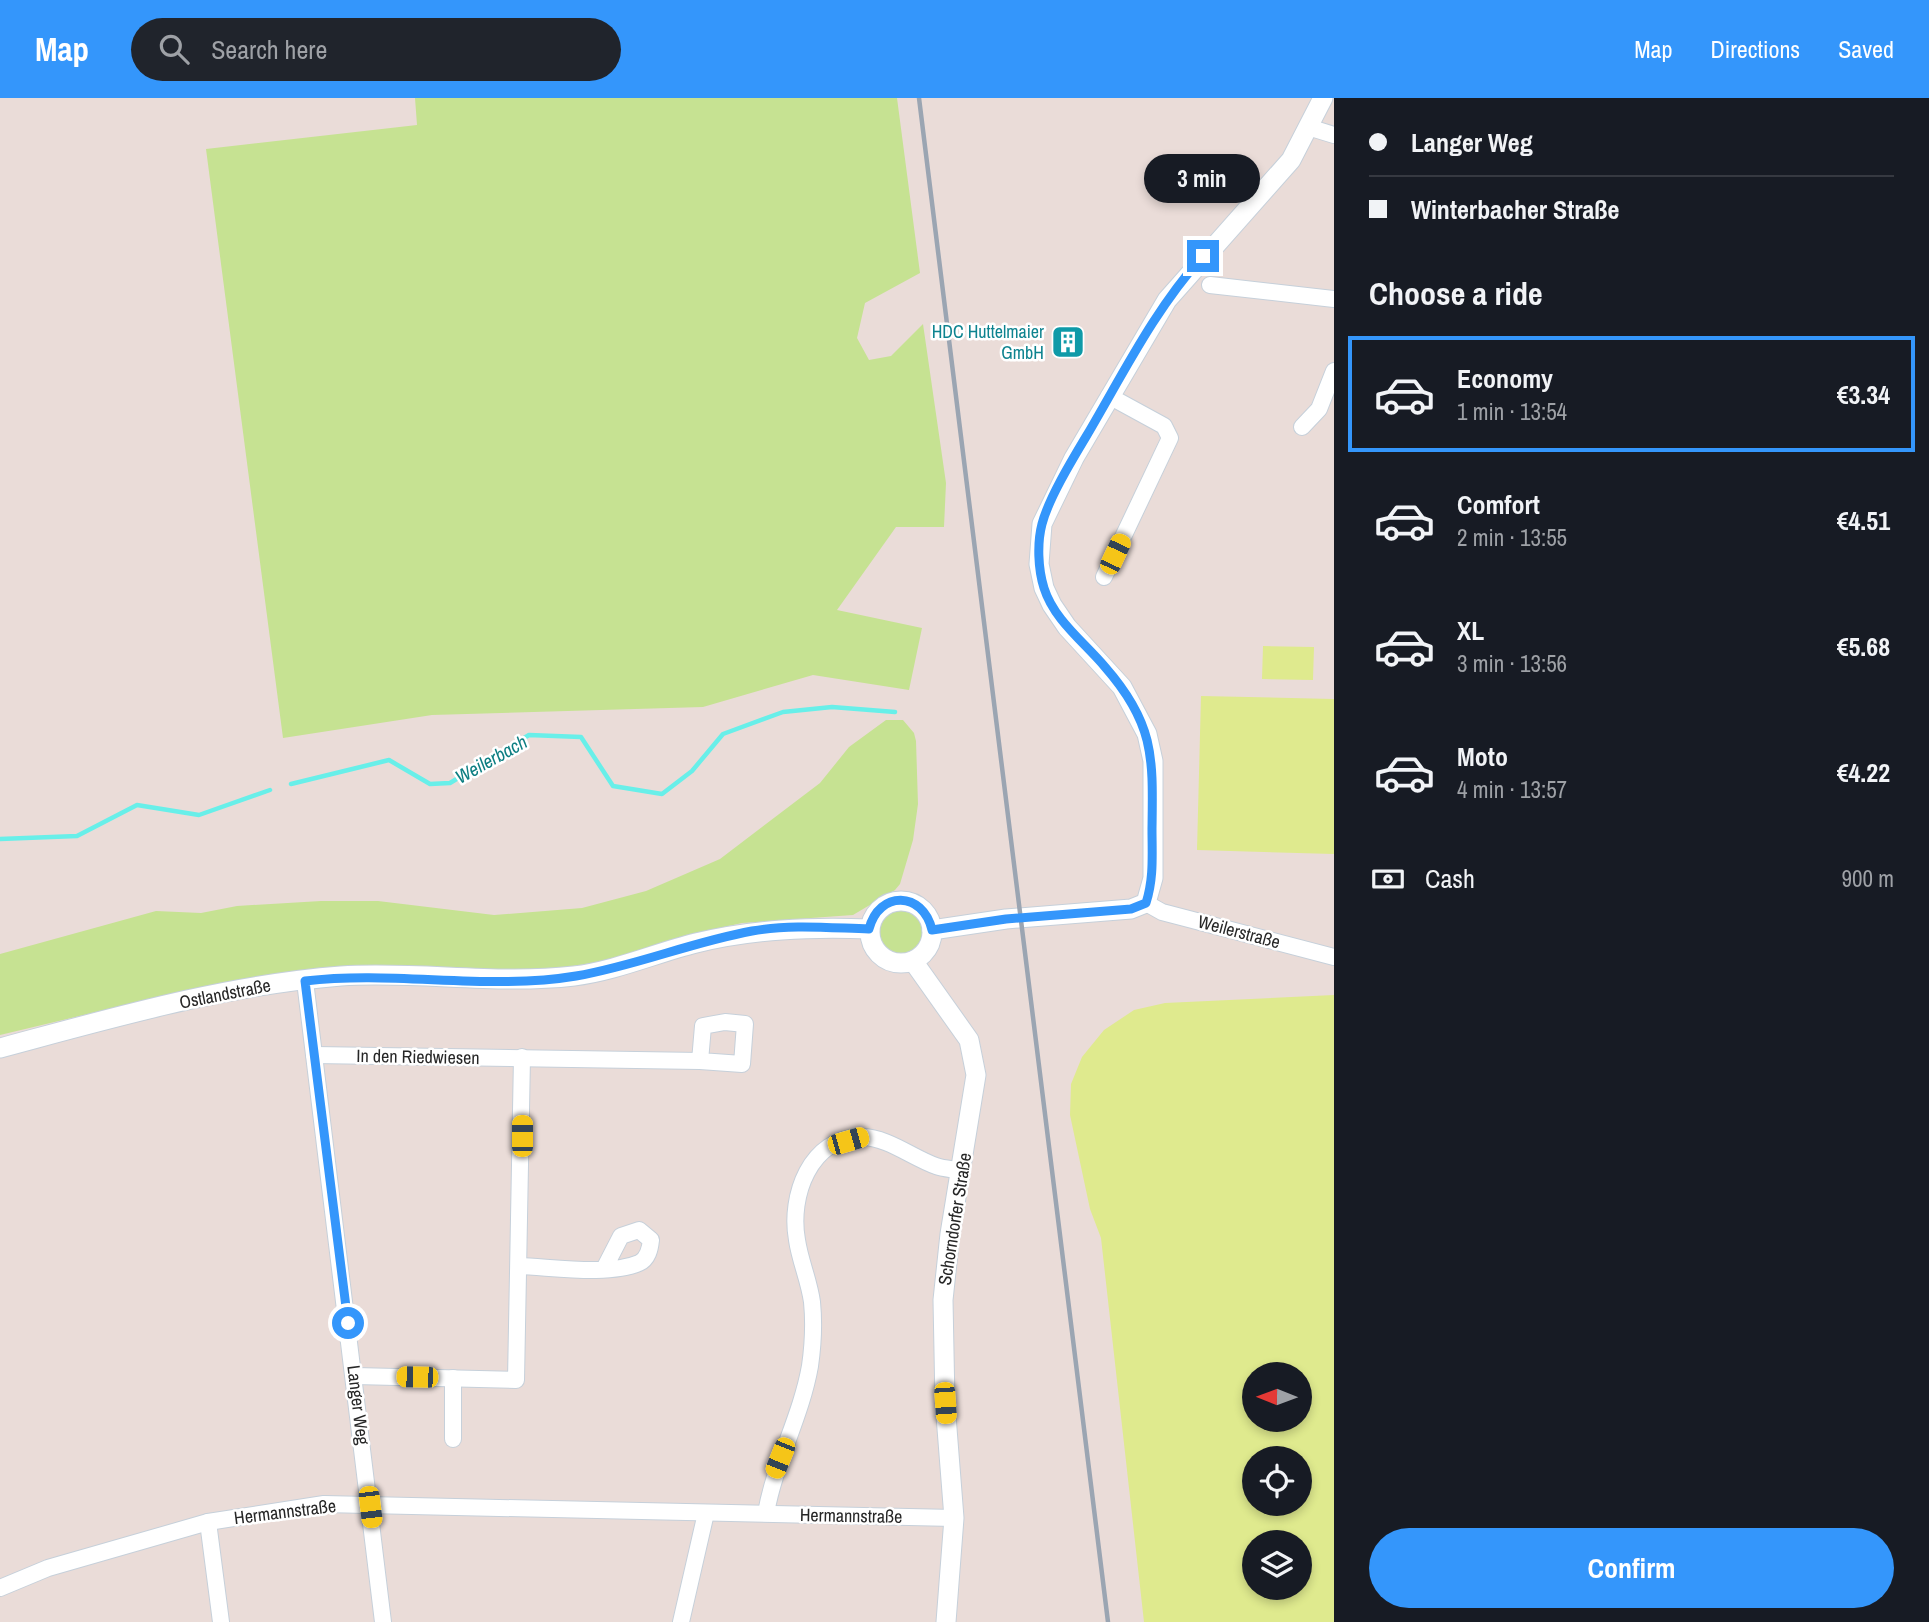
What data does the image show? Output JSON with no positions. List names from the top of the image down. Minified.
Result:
{"streets":{"street":["Weilerstraße","Ostlandstraße","In den Riedwiesen","Schorndorfer Straße","Langer Weg","Hermannstraße"]},"crossings":[["Ostlandstraße","Schorndorfer Straße"],["Ostlandstraße","Langer Weg"],["In den Riedwiesen","Langer Weg"],["Schorndorfer Straße","Hermannstraße"],["Langer Weg","Hermannstraße"]],"water":["Weilerbach"],"places":{"building":["HDC Huttelmaier GmbH"]},"north":"left","page":{"header":"Map","search":"Search here","nav":["Map","Directions","Saved"],"banner":["Langer Weg","Winterbacher Straße"],"bubble":"3 min","heading":"Choose a ride","list":[{"name":"Economy","note":"1 min · 13:54","value":"€3.34"},{"name":"Comfort","note":"2 min · 13:55","value":"€4.51"},{"name":"XL","note":"3 min · 13:56","value":"€5.68"},{"name":"Moto","note":"4 min · 13:57","value":"€4.22"}],"pay":["Cash","900 m"],"buttons":"Confirm"}}
